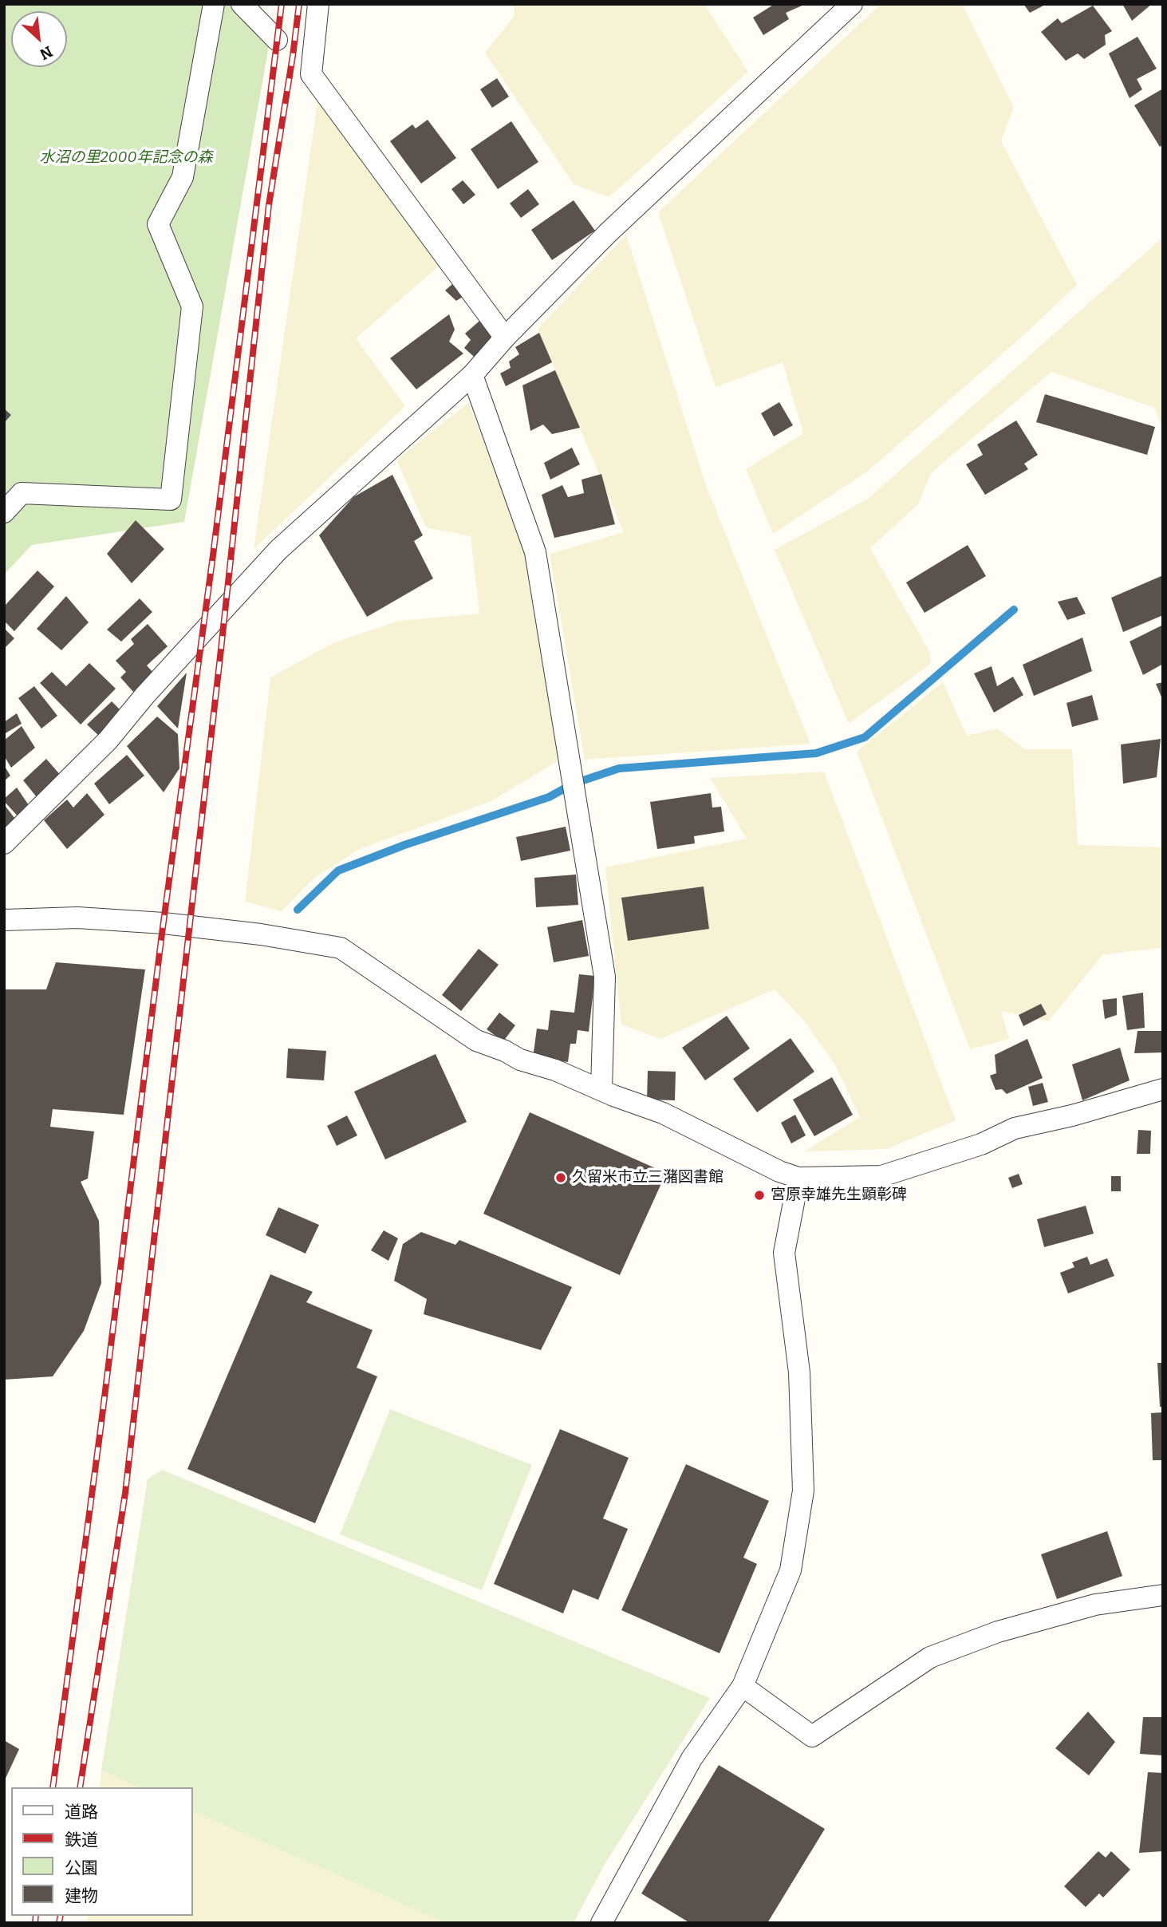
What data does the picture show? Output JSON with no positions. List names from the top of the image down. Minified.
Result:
{"parks":["水沼の里2000年記念の森"],"places":["久留米市立三潴図書館","宮原幸雄先生顕彰碑"],"legend":["道路","鉄道","公園","建物"],"north":"bottom right"}
